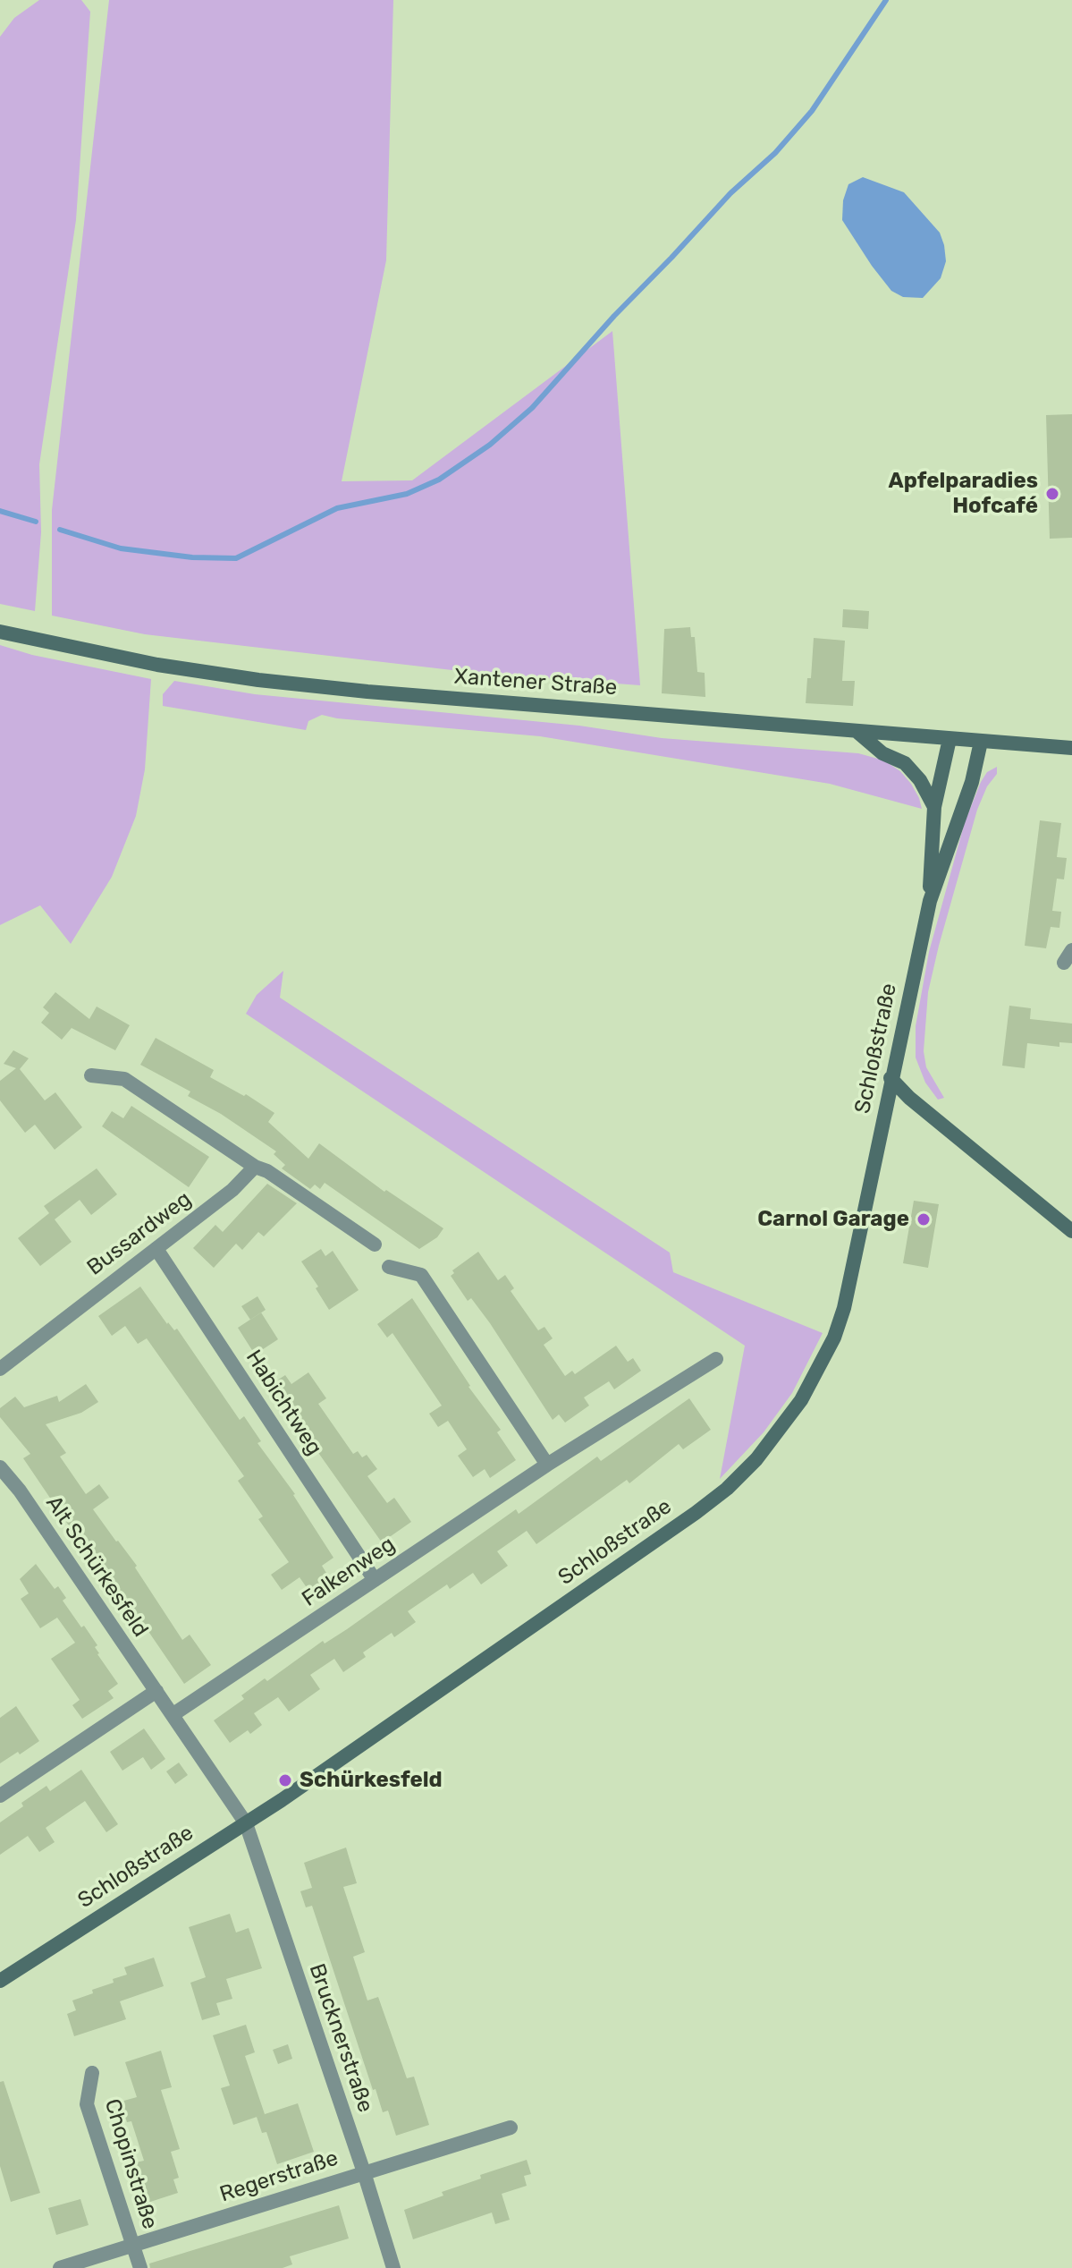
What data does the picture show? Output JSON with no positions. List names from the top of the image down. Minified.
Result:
{"streets":{"main road":["Xantener Straße","Schloßstraße"],"street":["Bussardweg","Habichtweg","Alt Schürkesfeld","Falkenweg","Brucknerstraße","Chopinstraße","Regerstraße"]},"crossings":[["Xantener Straße","Schloßstraße"],["Schloßstraße","Alt Schürkesfeld"],["Schloßstraße","Brucknerstraße"],["Bussardweg","Habichtweg"],["Habichtweg","Falkenweg"],["Alt Schürkesfeld","Falkenweg"],["Alt Schürkesfeld","Brucknerstraße"],["Brucknerstraße","Regerstraße"],["Chopinstraße","Regerstraße"]],"places":["Apfelparadies Hofcafé","Carnol Garage","Schürkesfeld"]}
